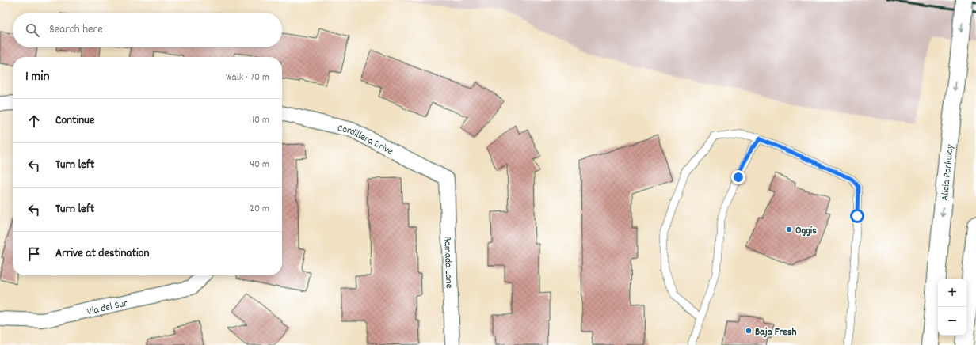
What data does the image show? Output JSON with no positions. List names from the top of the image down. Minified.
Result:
{"streets":{"main road":["Alicia Parkway"],"street":["Cordillera Drive","Ramada Lane","Via del Sur"]},"crossings":[["Cordillera Drive","Ramada Lane"]],"places":["Oggis","Baja Fresh"],"page":{"search":"Search here","heading":["1 min","Walk · 70 m"],"list":[["Continue","10 m"],["Turn left","40 m"],["Turn left","20 m"],"Arrive at destination"],"map_buttons":["+","−"]}}
